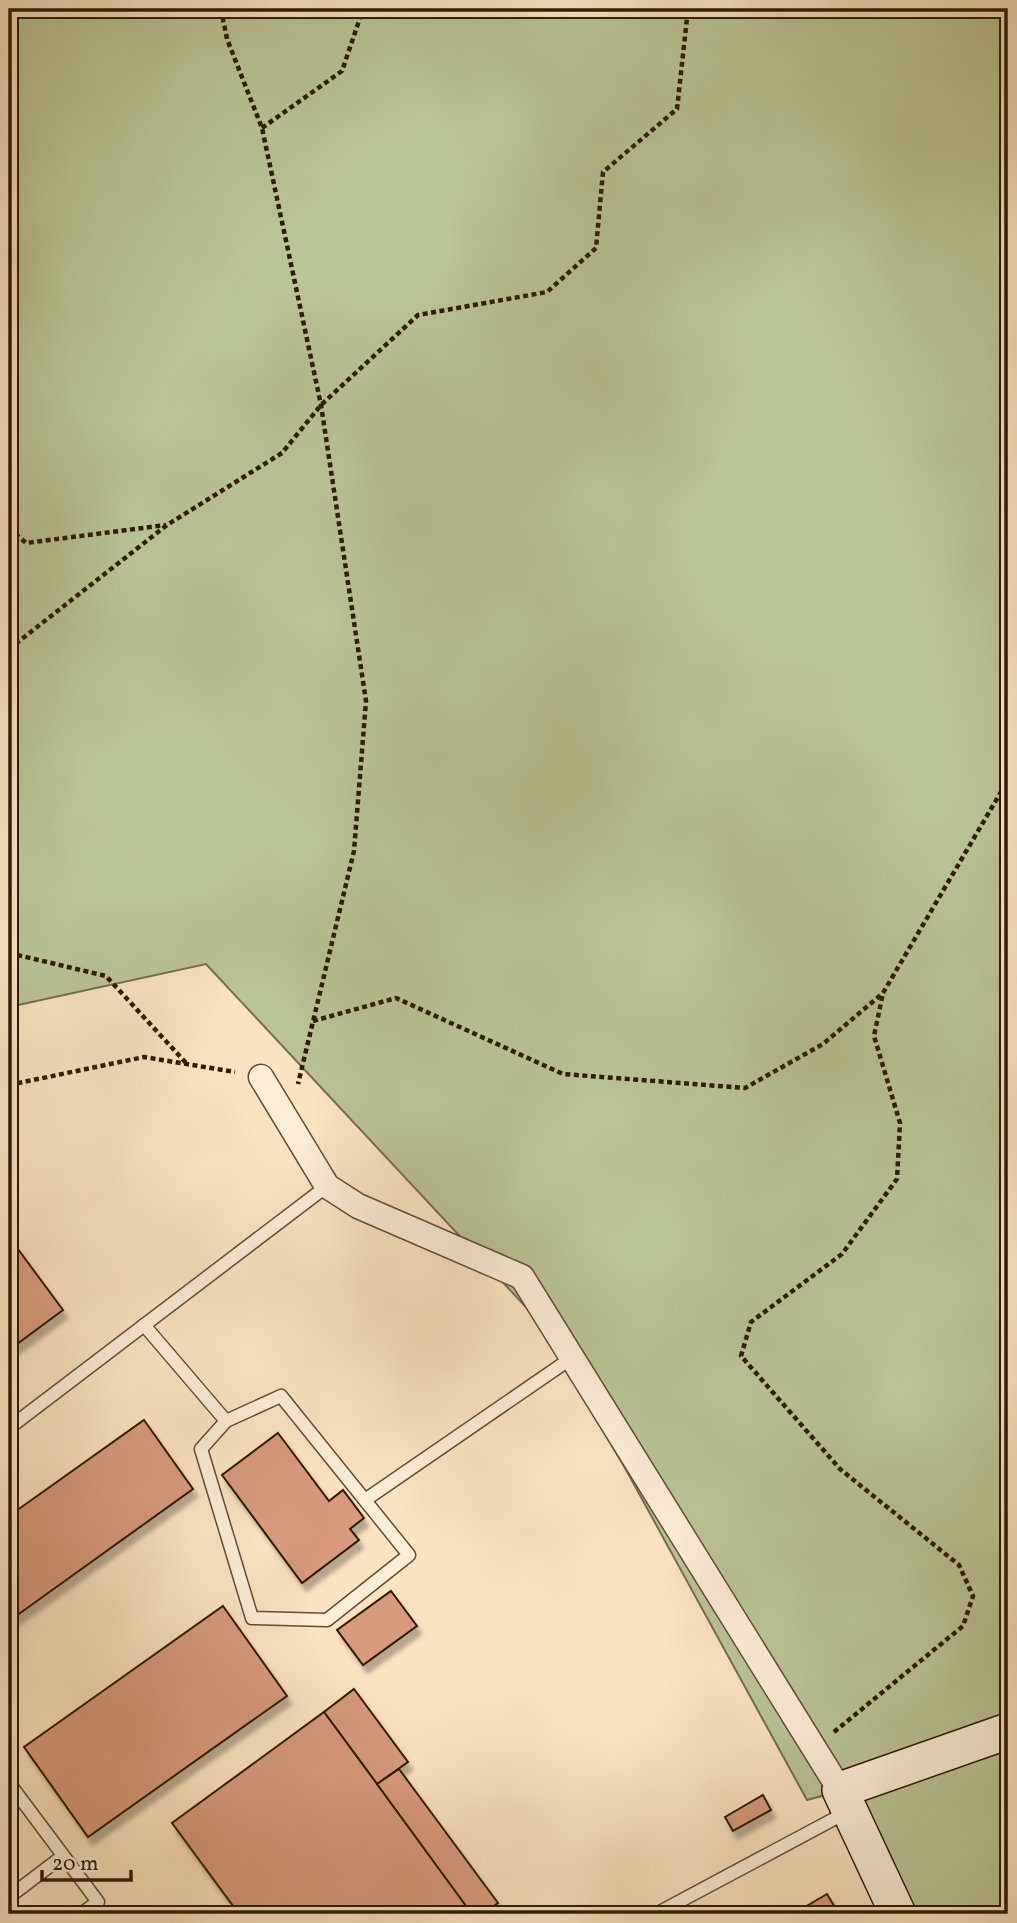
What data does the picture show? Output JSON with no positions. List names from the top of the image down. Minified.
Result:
{"scale_bar":"20 m"}
